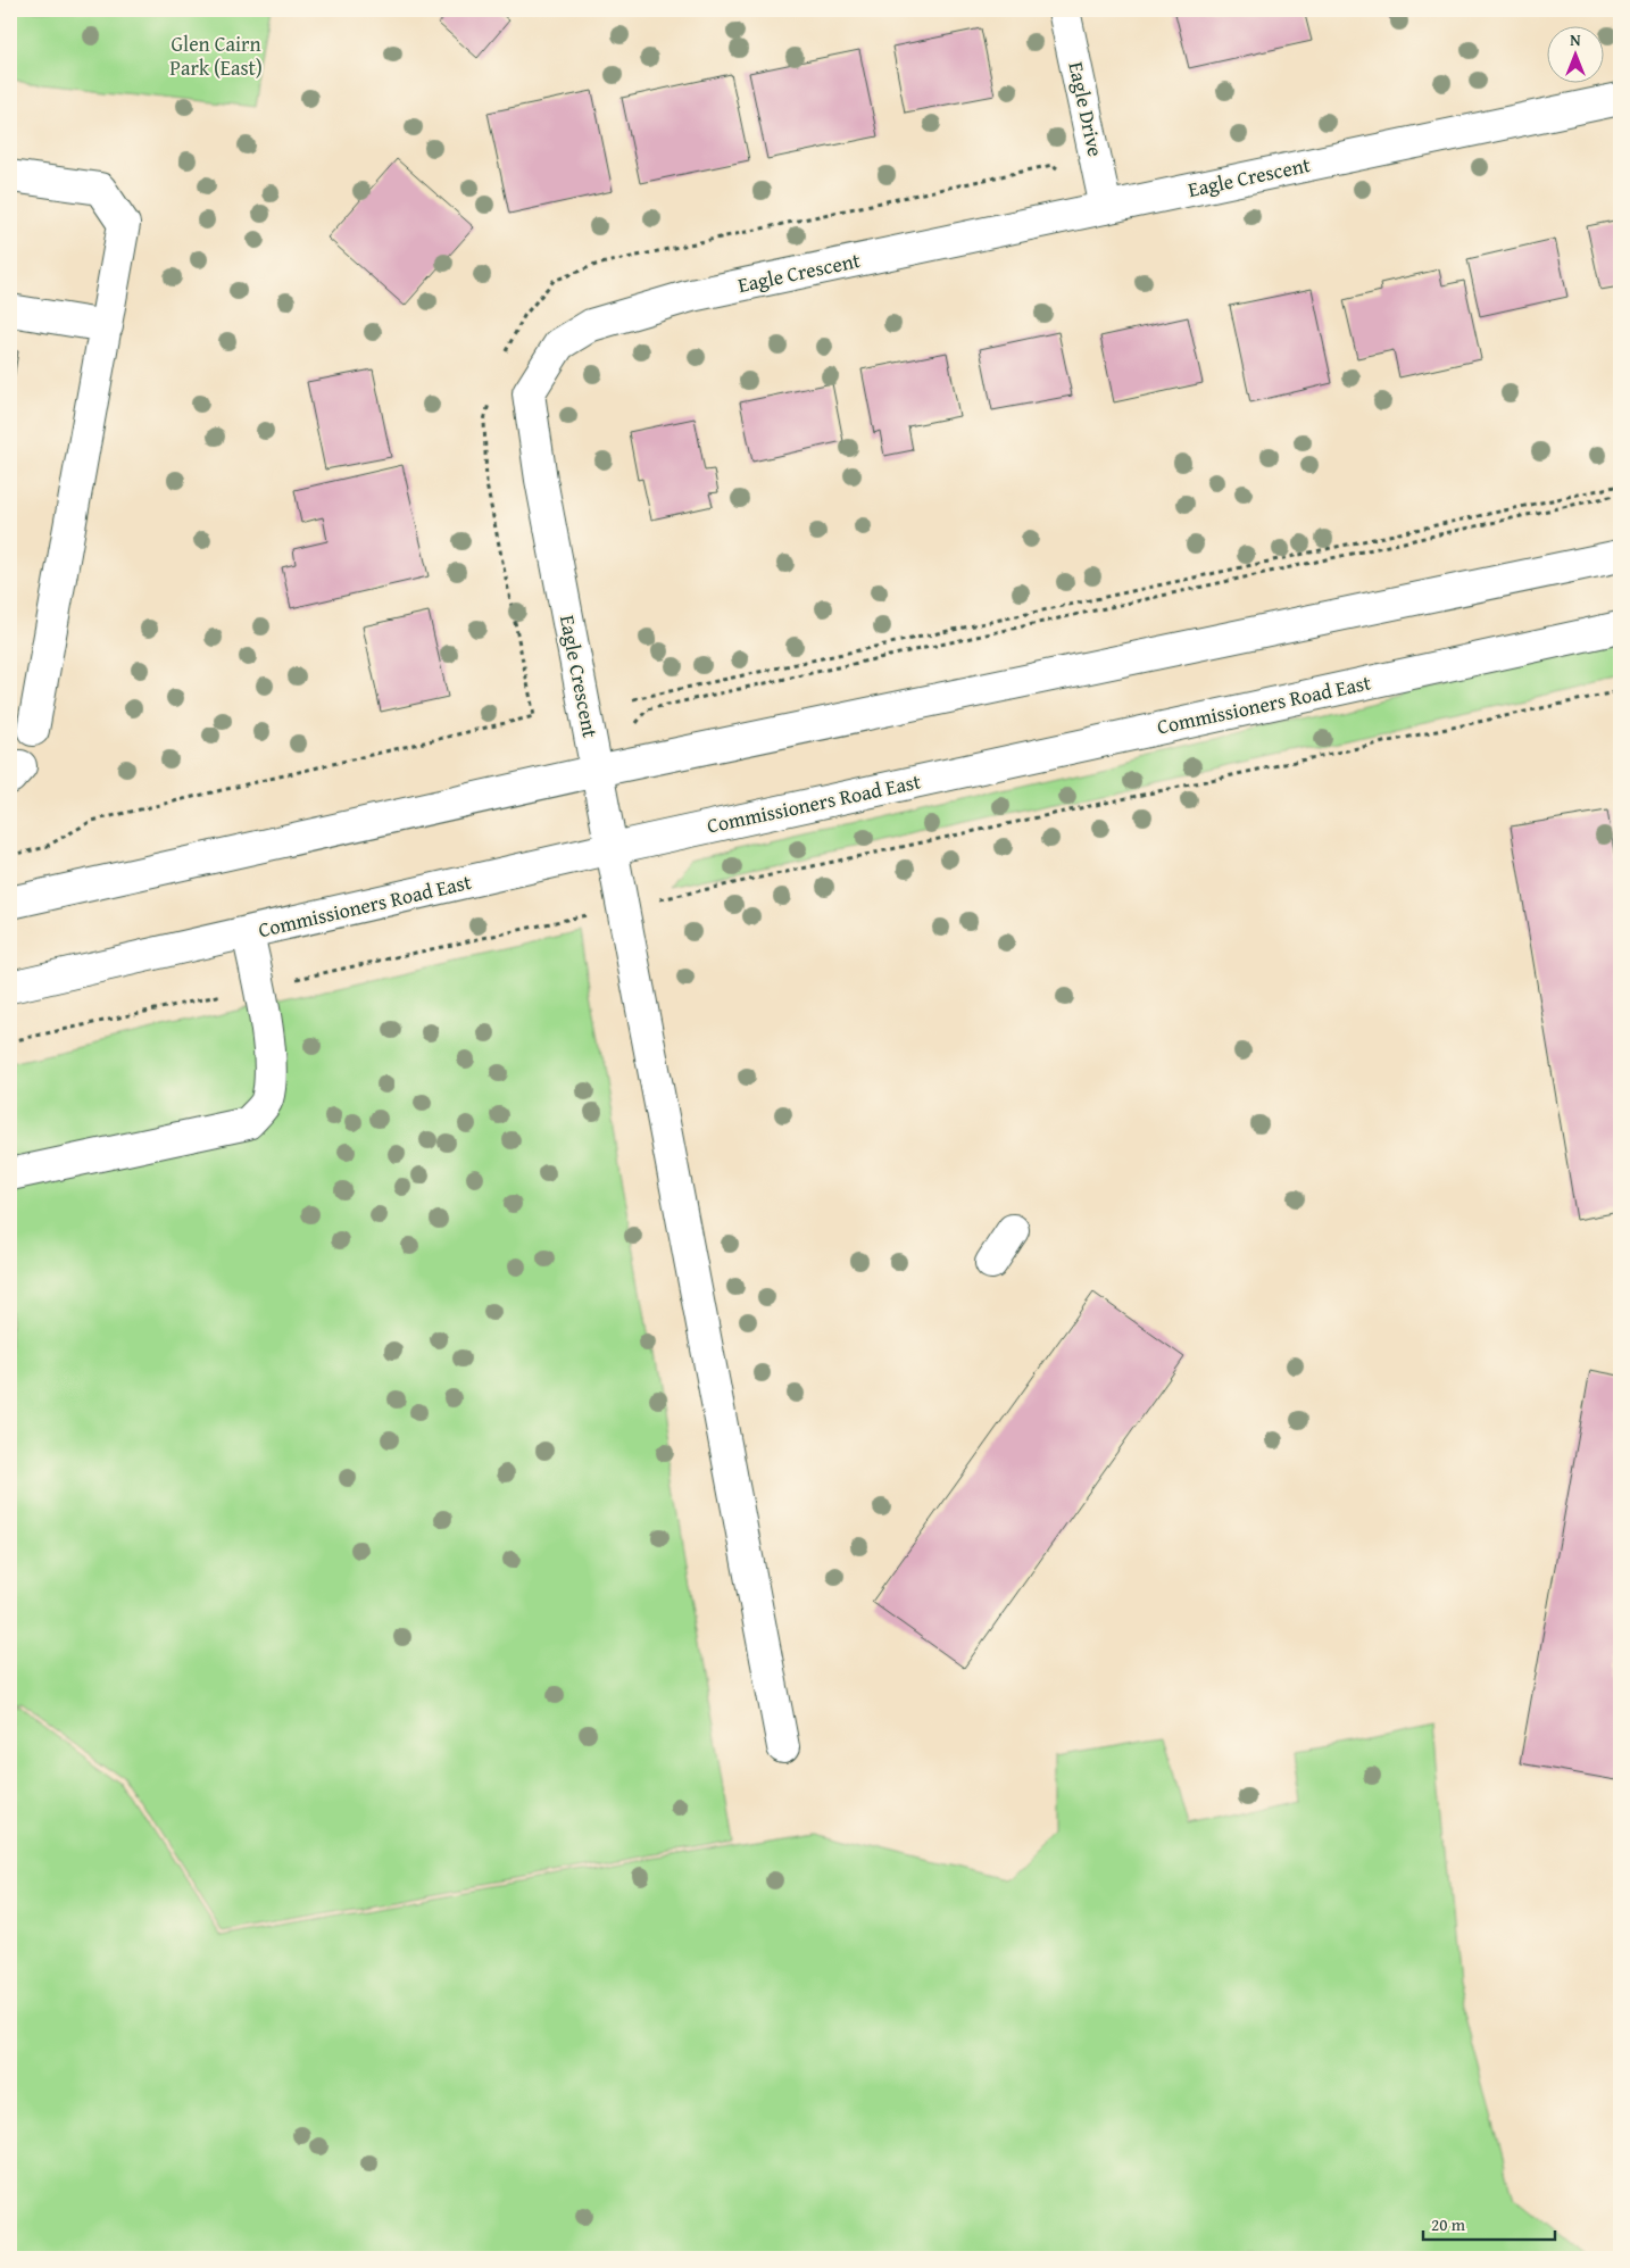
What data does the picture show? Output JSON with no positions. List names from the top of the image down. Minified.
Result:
{"streets":{"main road":["Eagle Drive","Eagle Crescent","Commissioners Road East"]},"crossings":[["Eagle Drive","Eagle Crescent"],["Eagle Crescent","Commissioners Road East"]],"parks":["Glen Cairn Park (East)"],"scale_bar":"20 m","north":"top"}
